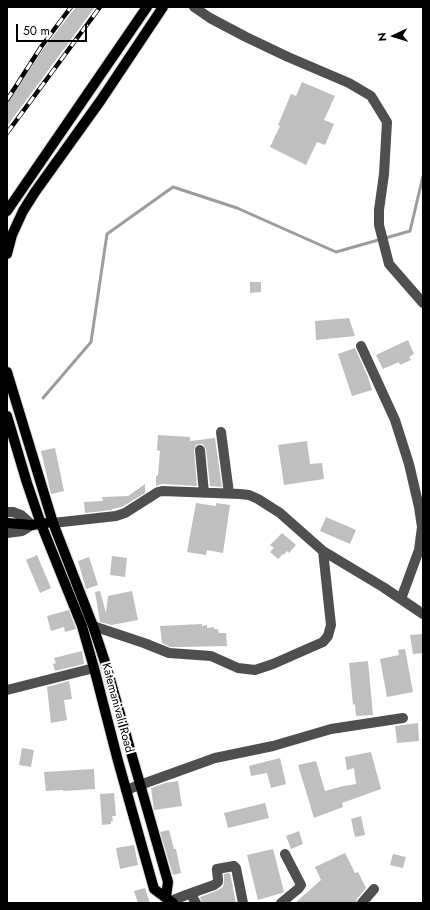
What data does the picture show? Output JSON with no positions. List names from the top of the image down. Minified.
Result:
{"streets":{"main road":["Katemanivali Road"]},"scale_bar":"50 m","north":"left"}
